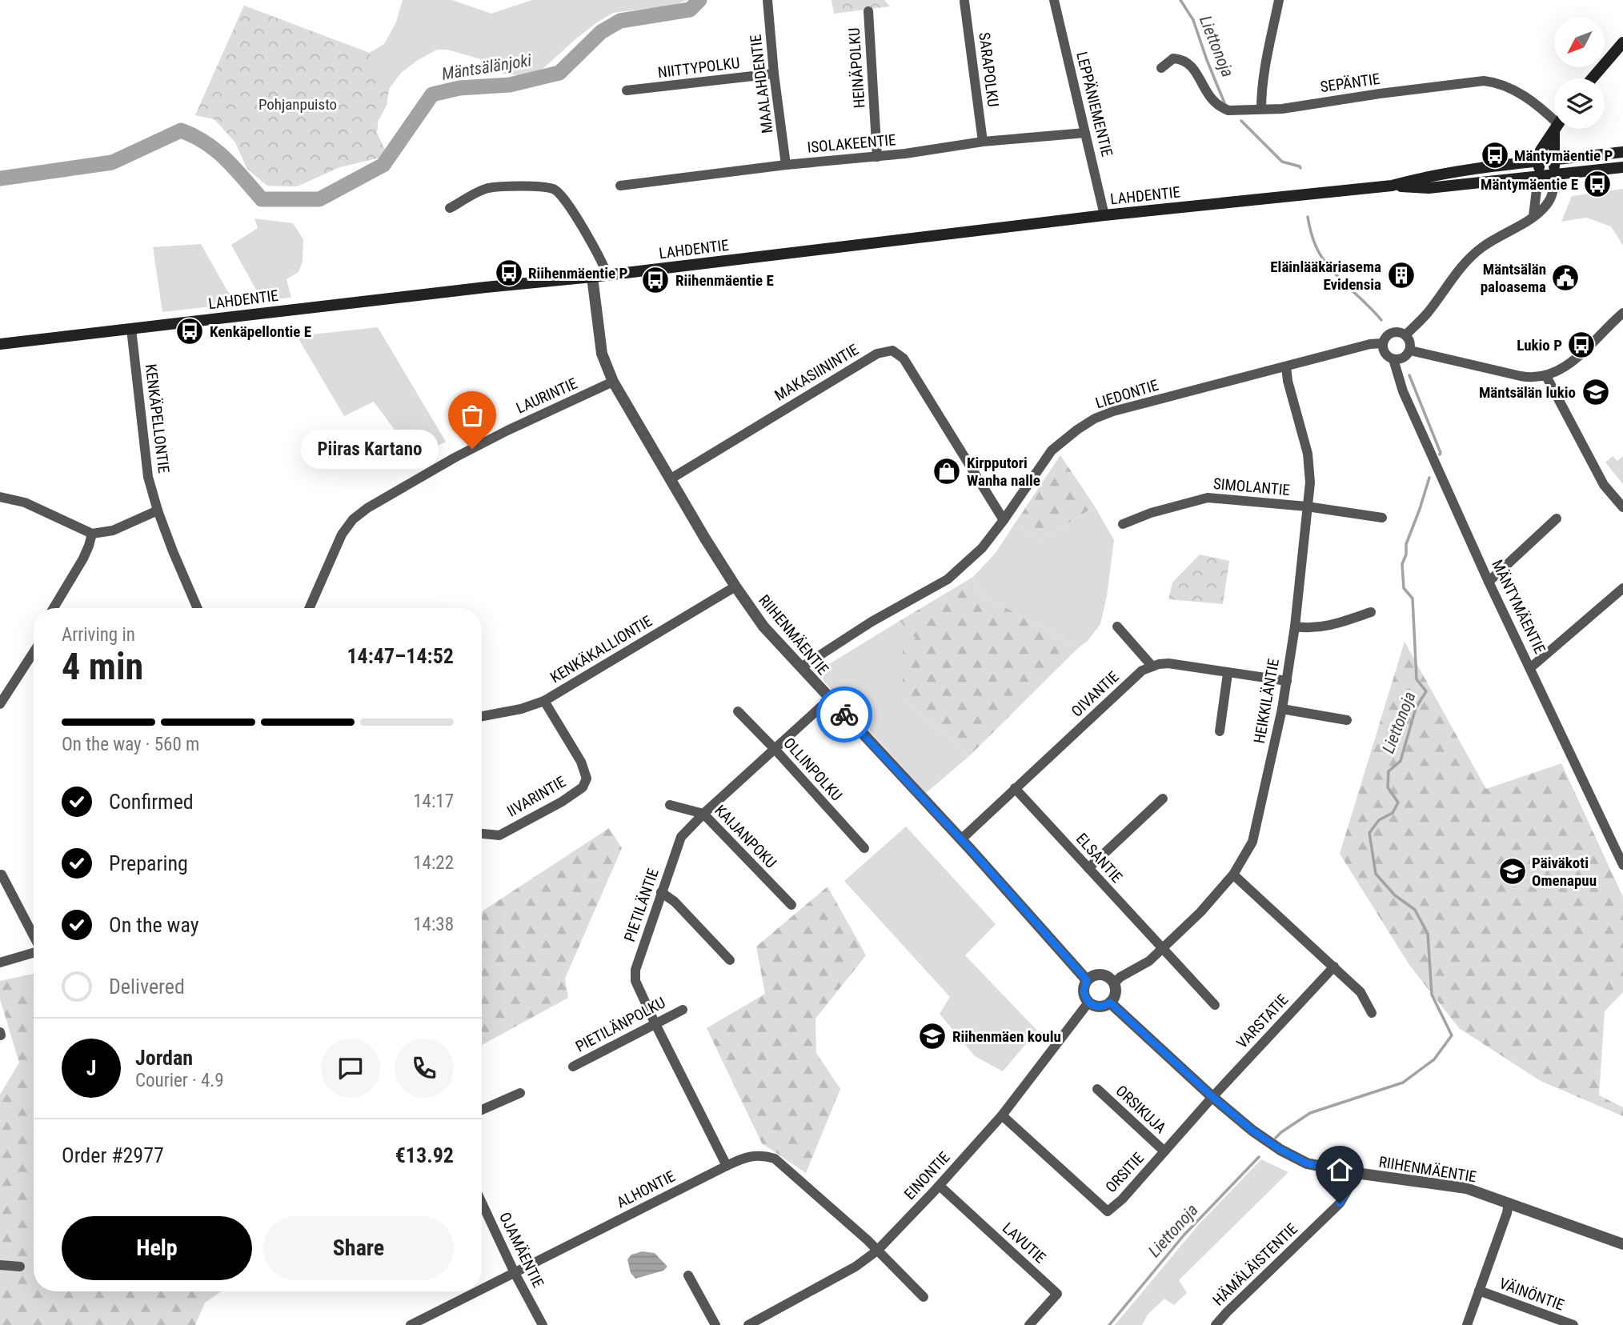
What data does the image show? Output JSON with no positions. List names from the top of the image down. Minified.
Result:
{"streets":{"main road":["LAHDENTIE"],"street":["NIITTYPOLKU","HEINÄPOLKU","SARAPOLKU","SEPÄNTIE","MAALAHDENTIE","LEPPÄNIEMENTIE","ISOLAKEENTIE","MAKASIININTIE","LIEDONTIE","LAURINTIE","KENKÄPELLONTIE","SIMOLANTIE","MÄNTYMÄENTIE","RIIHENMÄENTIE","KENKÄKALLIONTIE","OIVANTIE","HEIKKILÄNTIE","OLLINPOLKU","IIVARINTIE","KAIJANPOKU","ELSANTIE","PIETILÄNTIE","VARSTATIE","PIETILÄNPOLKU","ORSIKUJA","ORSITIE","EINONTIE","ALHONTIE","LAVUTIE","OJAMÄENTIE","HÄMÄLÄISTENTIE","VÄINÖNTIE"]},"crossings":[["NIITTYPOLKU","MAALAHDENTIE"],["HEINÄPOLKU","ISOLAKEENTIE"],["SARAPOLKU","ISOLAKEENTIE"],["MAALAHDENTIE","ISOLAKEENTIE"],["LEPPÄNIEMENTIE","ISOLAKEENTIE"],["LEPPÄNIEMENTIE","LAHDENTIE"],["LAHDENTIE","KENKÄPELLONTIE"],["LAHDENTIE","RIIHENMÄENTIE"],["MAKASIININTIE","LIEDONTIE"],["MAKASIININTIE","RIIHENMÄENTIE"],["LIEDONTIE","MÄNTYMÄENTIE"],["LIEDONTIE","RIIHENMÄENTIE"],["LIEDONTIE","HEIKKILÄNTIE"],["LAURINTIE","RIIHENMÄENTIE"],["SIMOLANTIE","HEIKKILÄNTIE"],["RIIHENMÄENTIE","KENKÄKALLIONTIE"],["RIIHENMÄENTIE","OIVANTIE"],["RIIHENMÄENTIE","HEIKKILÄNTIE"],["RIIHENMÄENTIE","PIETILÄNTIE"],["RIIHENMÄENTIE","VARSTATIE"],["RIIHENMÄENTIE","ORSITIE"],["RIIHENMÄENTIE","EINONTIE"],["RIIHENMÄENTIE","HÄMÄLÄISTENTIE"],["KENKÄKALLIONTIE","IIVARINTIE"],["OIVANTIE","ELSANTIE"],["HEIKKILÄNTIE","ELSANTIE"],["HEIKKILÄNTIE","EINONTIE"],["OLLINPOLKU","PIETILÄNTIE"],["KAIJANPOKU","PIETILÄNTIE"],["PIETILÄNTIE","PIETILÄNPOLKU"],["PIETILÄNTIE","ALHONTIE"],["VARSTATIE","ORSITIE"],["ORSIKUJA","ORSITIE"],["ORSITIE","EINONTIE"],["EINONTIE","ALHONTIE"],["EINONTIE","LAVUTIE"],["ALHONTIE","OJAMÄENTIE"]],"water":["Liettonoja","Mäntsälänjoki"],"parks":["Pohjanpuisto"],"places":{"bus stop":["Mäntymäentie P","Mäntymäentie E","Riihenmäentie P","Riihenmäentie E","Kenkäpellontie E","Lukio P"],"building":["Eläinlääkäriasema Evidensia"],"public building":["Mäntsälän paloasema"],"school or university":["Mäntsälän lukio","Päiväkoti Omenapuu","Riihenmäen koulu"],"other":["Piiras Kartano"],"shop":["Kirpputori Wanha nalle"]},"north":"bottom left","page":{"bubble":"Piiras Kartano","heading":["4 min","Arriving in","14:47–14:52"],"panel":["Jordan","Courier · 4.9","Order #2977","€13.92"],"bar":"On the way · 560 m","list":[["Confirmed","14:17"],["Preparing","14:22"],["On the way","14:38"],"Delivered"],"round":"J","buttons":["Help","Share"]}}
